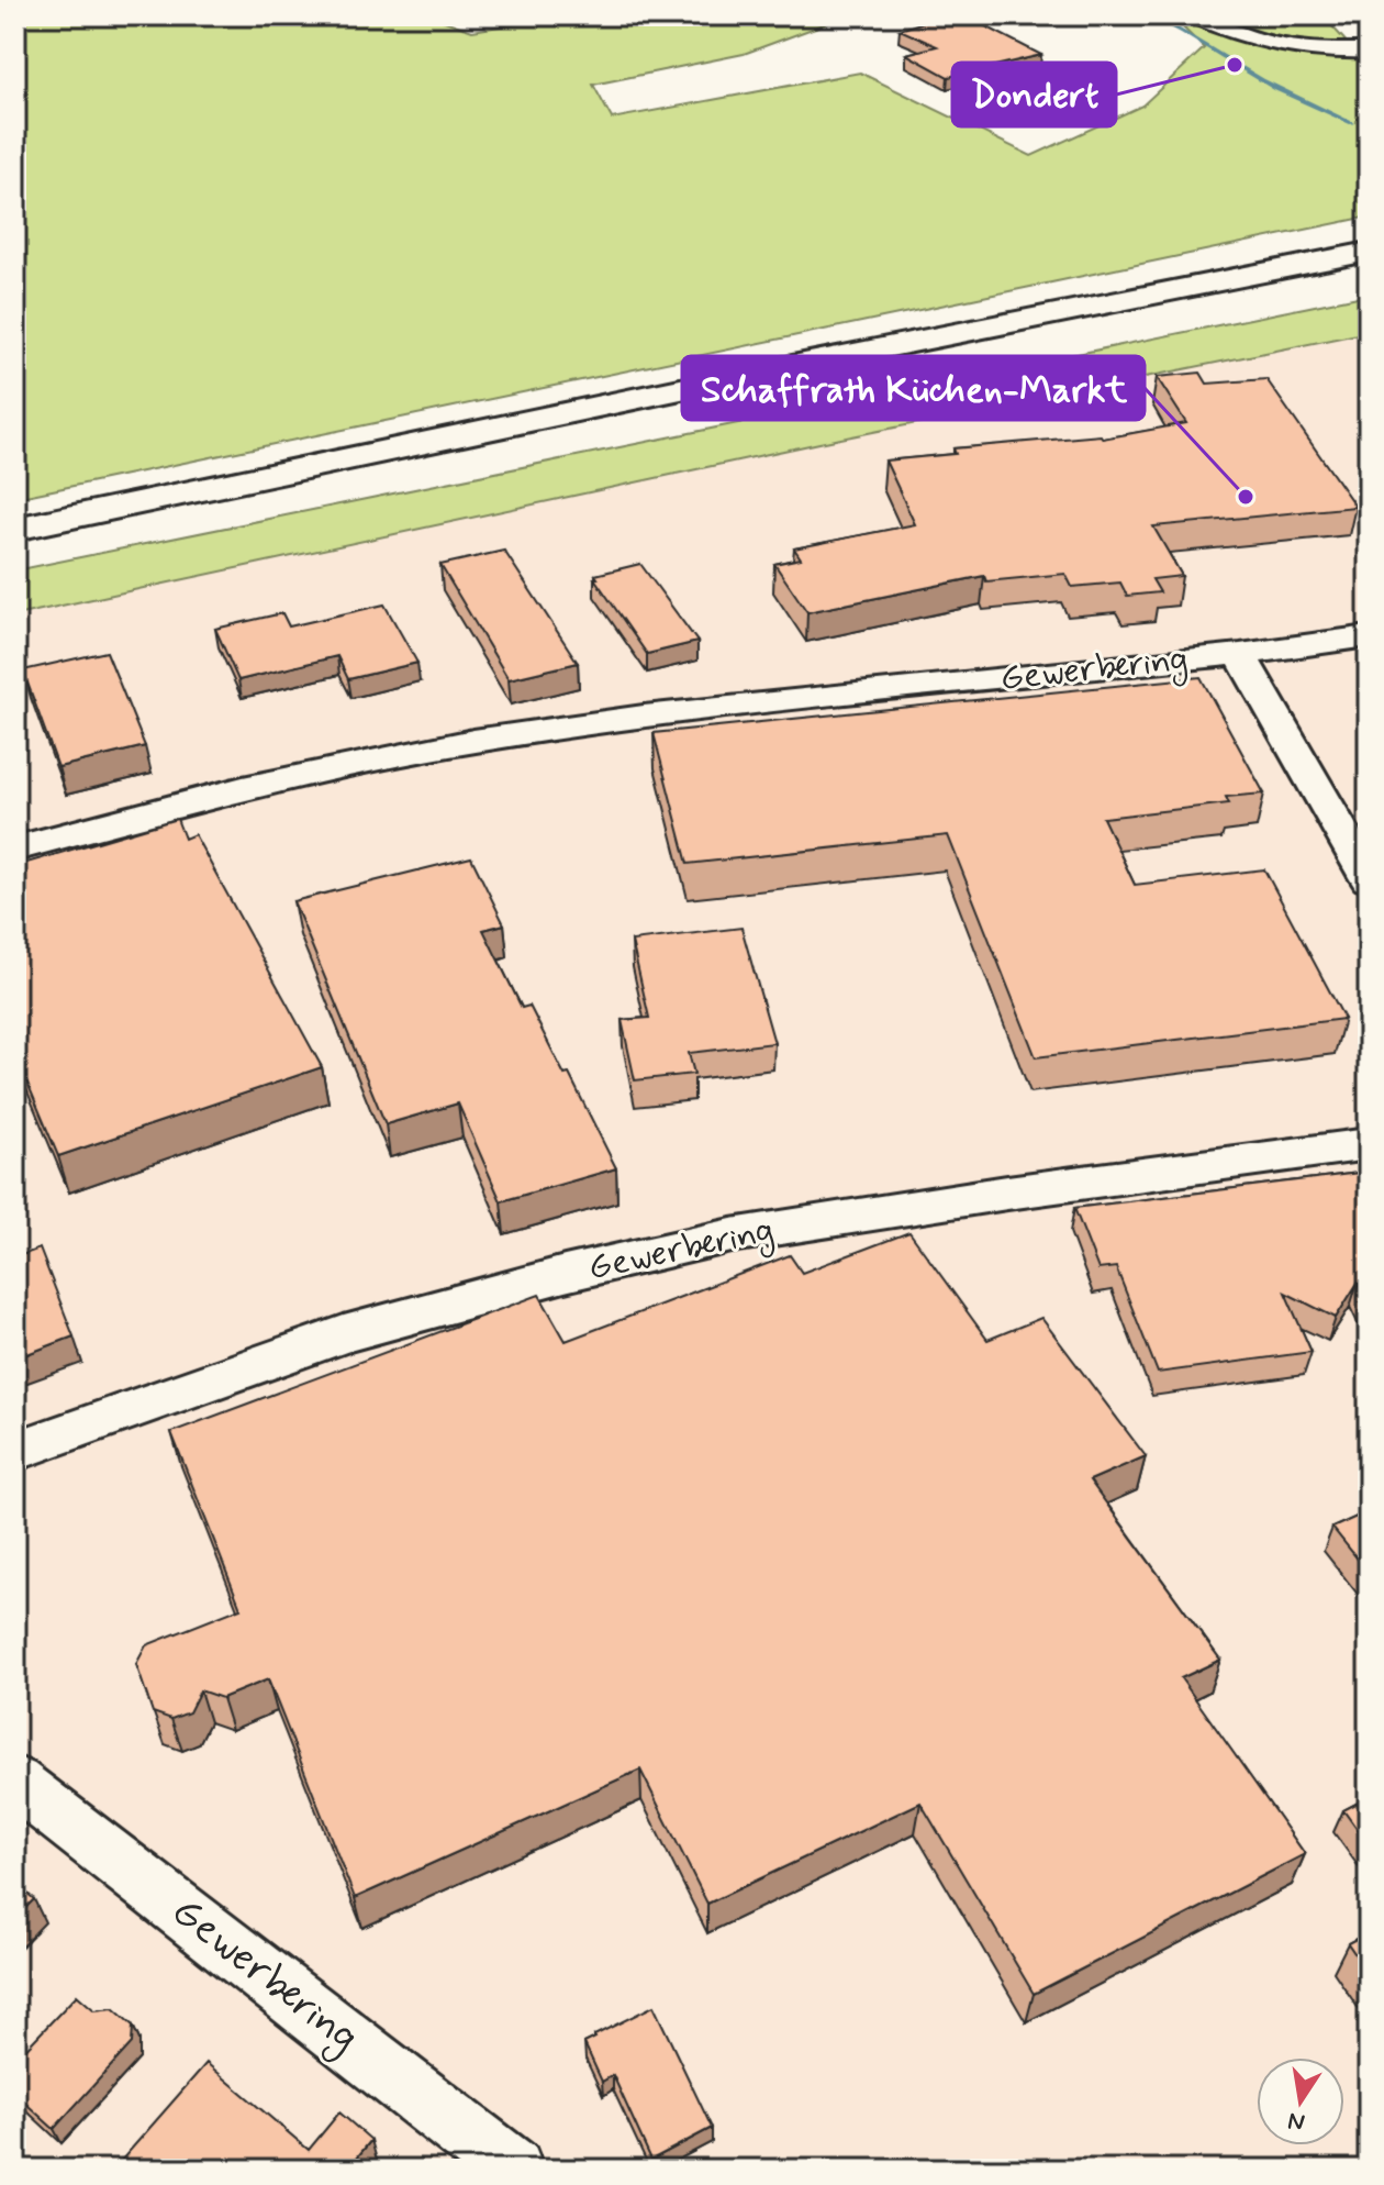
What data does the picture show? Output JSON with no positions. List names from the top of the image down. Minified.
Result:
{"streets":{"street":["Gewerbering"]},"places":["Dondert","Schaffrath Küchen-Markt"],"north":"bottom"}
